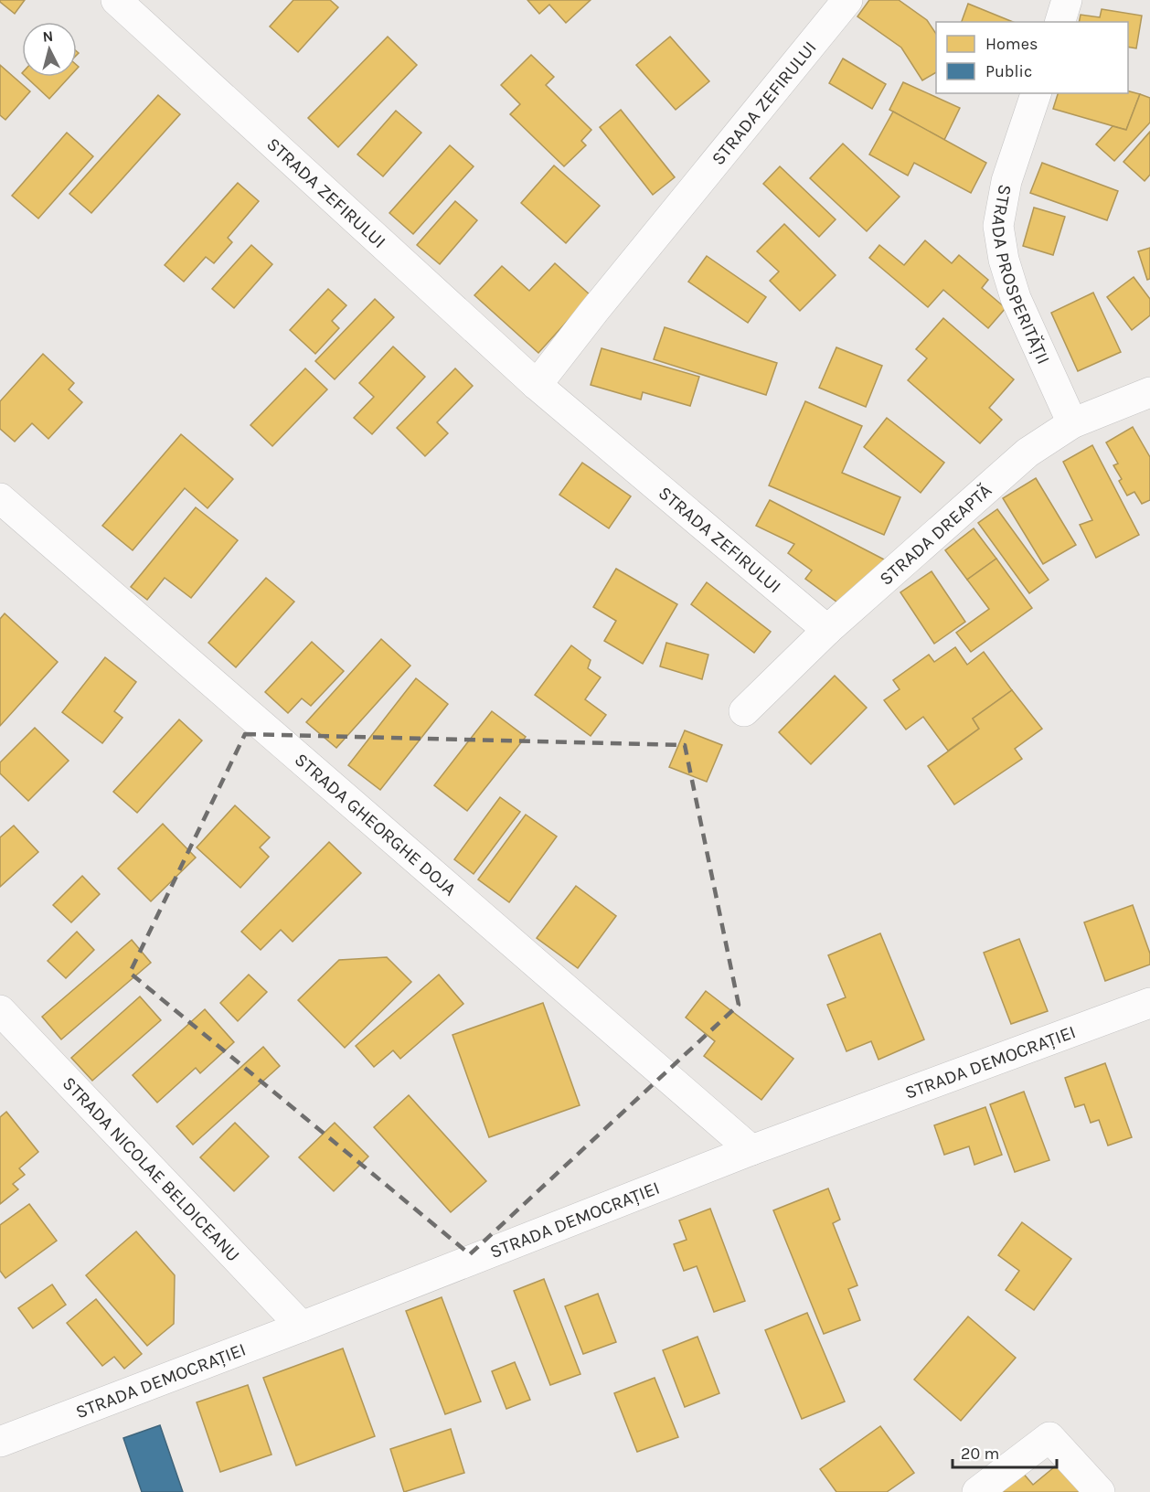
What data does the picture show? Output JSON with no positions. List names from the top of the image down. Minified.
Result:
{"streets":{"street":["STRADA ZEFIRULUI","STRADA PROSPERITĂȚII","STRADA DREAPTĂ","STRADA GHEORGHE DOJA","STRADA DEMOCRAȚIEI","STRADA NICOLAE BELDICEANU"]},"crossings":[["STRADA ZEFIRULUI","STRADA DREAPTĂ"],["STRADA PROSPERITĂȚII","STRADA DREAPTĂ"],["STRADA GHEORGHE DOJA","STRADA DEMOCRAȚIEI"],["STRADA DEMOCRAȚIEI","STRADA NICOLAE BELDICEANU"]],"legend":["Homes","Public"],"scale_bar":"20 m","north":"top"}
